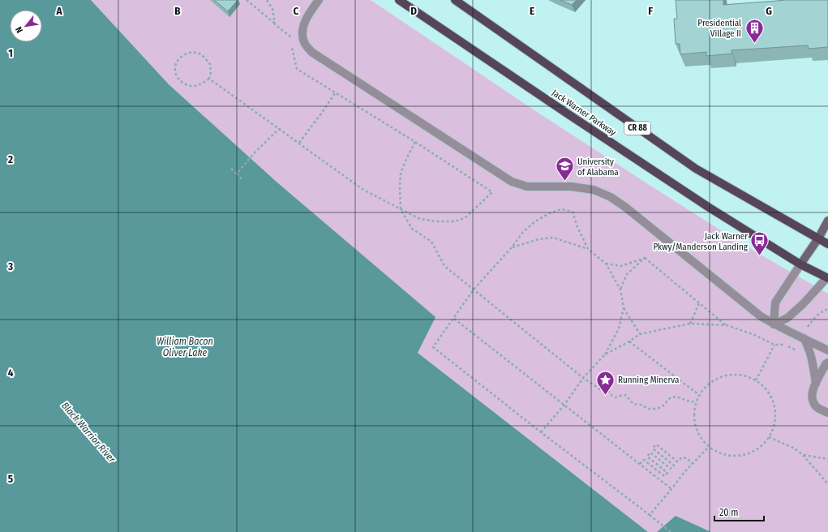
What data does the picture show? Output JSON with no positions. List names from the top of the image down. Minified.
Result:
{"streets":{"main road":["Jack Warner Parkway","CR 88"]},"water":["William Bacon Oliver Lake","Black Warrior River"],"places":{"building":["Presidential Village II"],"school or university":["University of Alabama"],"bus stop":["Jack Warner Pkwy/Manderson Landing"],"place":["Running Minerva"]},"scale_bar":"20 m","north":"bottom left","grid":{"columns":["A","B","C","D","E","F","G"],"rows":["1","2","3","4","5"]}}
